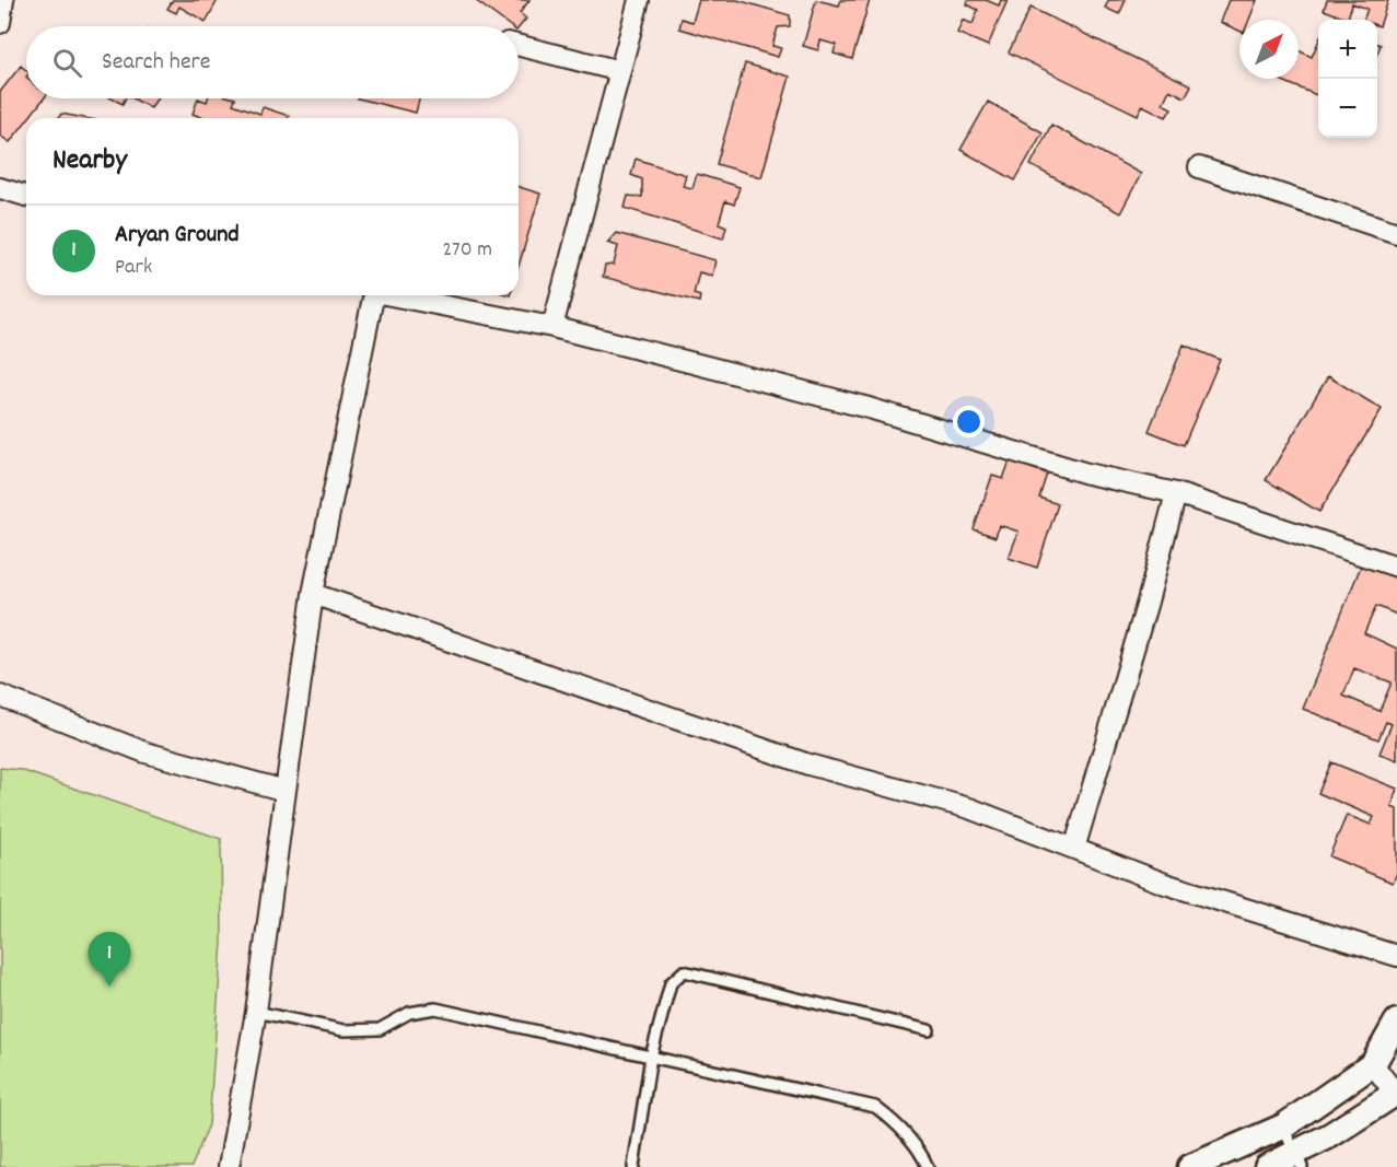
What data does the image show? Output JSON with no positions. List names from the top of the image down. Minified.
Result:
{"north":"top right","page":{"map_buttons":["+","−"],"search":"Search here","heading":"Nearby","list":[{"mark":"1","name":"Aryan Ground","note":"Park","value":"270 m"}],"pins":"1"}}
